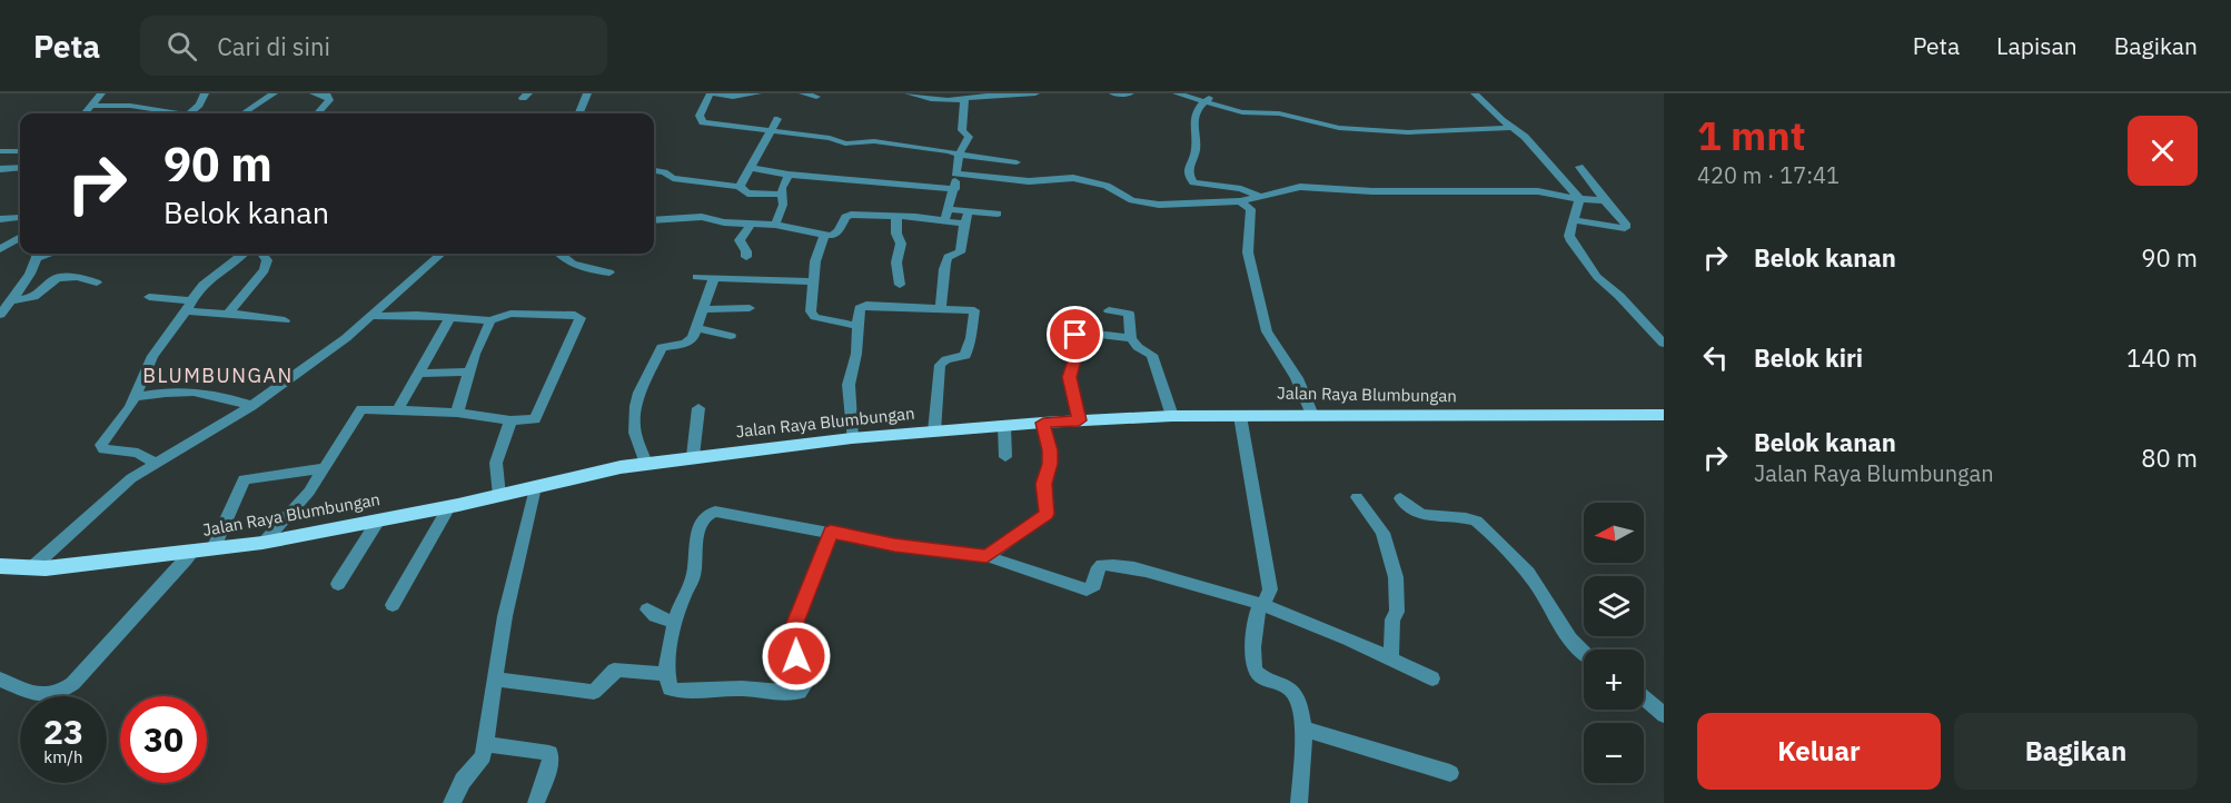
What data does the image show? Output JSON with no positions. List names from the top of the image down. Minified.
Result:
{"streets":{"main road":["Jalan Raya Blumbungan"]},"districts":["BLUMBUNGAN"],"north":"left","page":{"header":"Peta","search":"Cari di sini","nav":["Peta","Lapisan","Bagikan"],"heading":["1 mnt","420 m · 17:41"],"turn":["90 m","Belok kanan"],"list":[{"name":"Belok kanan","value":"90 m"},{"name":"Belok kiri","value":"140 m"},{"name":"Belok kanan","note":"Jalan Raya Blumbungan","value":"80 m"}],"map_buttons":["+","−"],"speed":"23 km/h","limit":"30","buttons":["Keluar","Bagikan"]}}
